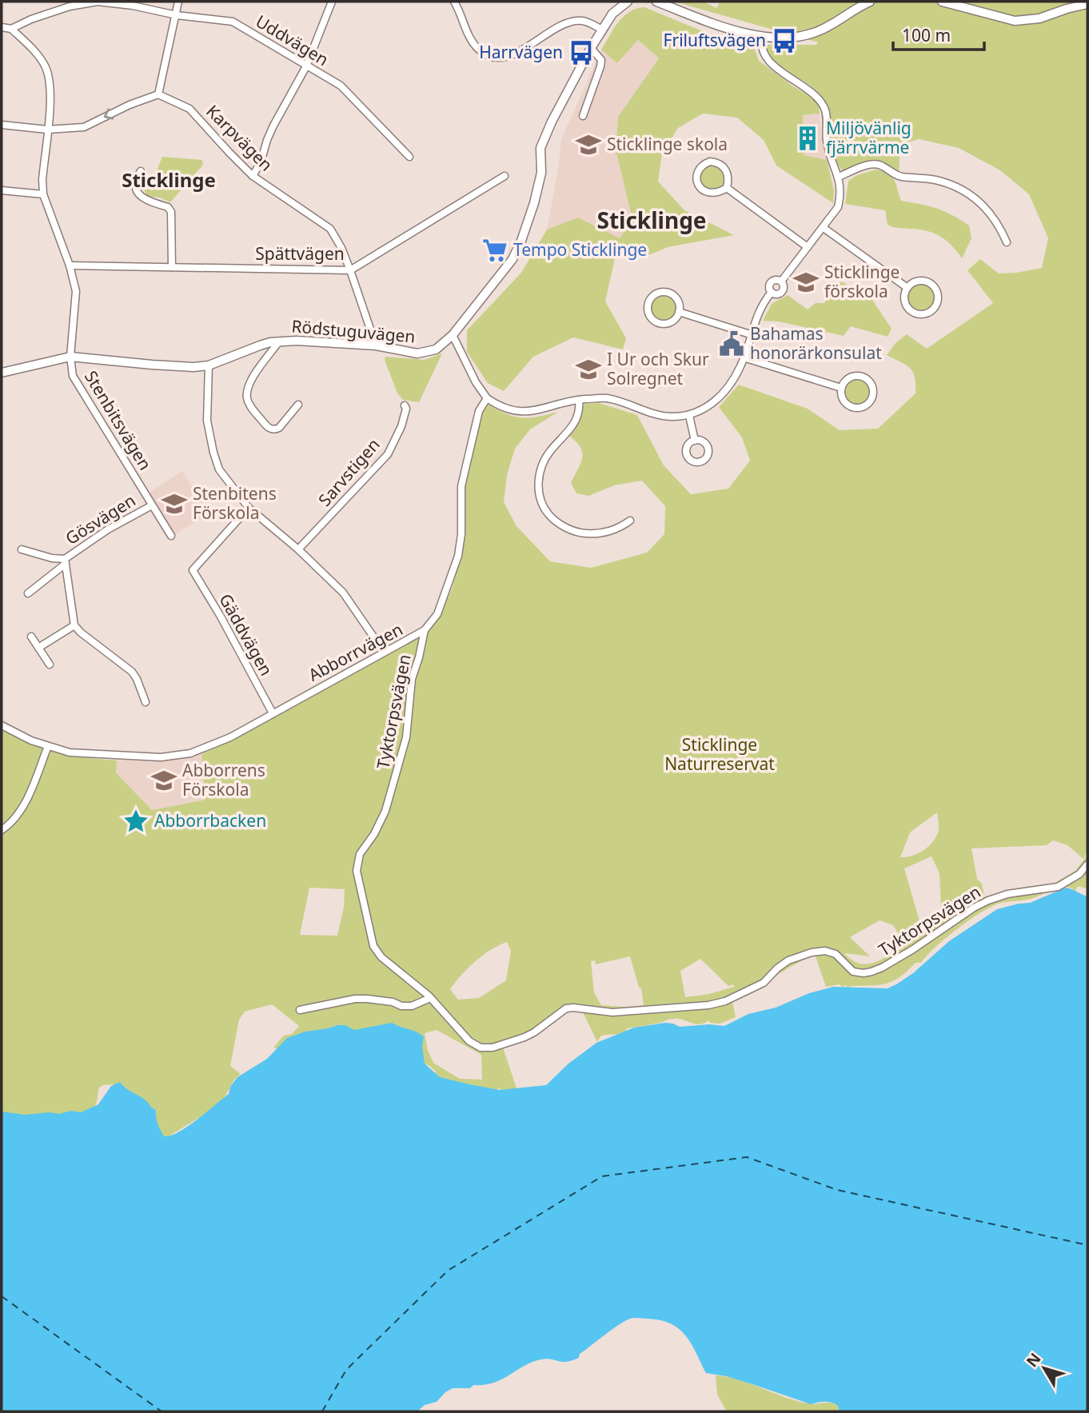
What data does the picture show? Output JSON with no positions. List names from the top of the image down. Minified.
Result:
{"streets":{"street":["Uddvägen","Karpvägen","Spättvägen","Rödstuguvägen","Stenbitsvägen","Sarvstigen","Gösvägen","Gäddvägen","Abborrvägen","Tyktorpsvägen"]},"crossings":[["Uddvägen","Stenbitsvägen"],["Karpvägen","Spättvägen"],["Karpvägen","Rödstuguvägen"],["Spättvägen","Stenbitsvägen"],["Rödstuguvägen","Stenbitsvägen"],["Stenbitsvägen","Gösvägen"],["Gäddvägen","Abborrvägen"],["Abborrvägen","Tyktorpsvägen"]],"districts":["Sticklinge","Sticklinge"],"parks":["Sticklinge Naturreservat"],"places":{"bus stop":["Friluftsvägen","Harrvägen"],"building":["Miljövänlig fjärrvärme"],"school or university":["Sticklinge skola","Sticklinge förskola","I Ur och Skur Solregnet","Stenbitens Förskola","Abborrens Förskola"],"supermarket":["Tempo Sticklinge"],"public building":["Bahamas honorärkonsulat"],"place":["Abborrbacken"]},"scale_bar":"100 m","north":"top left"}
